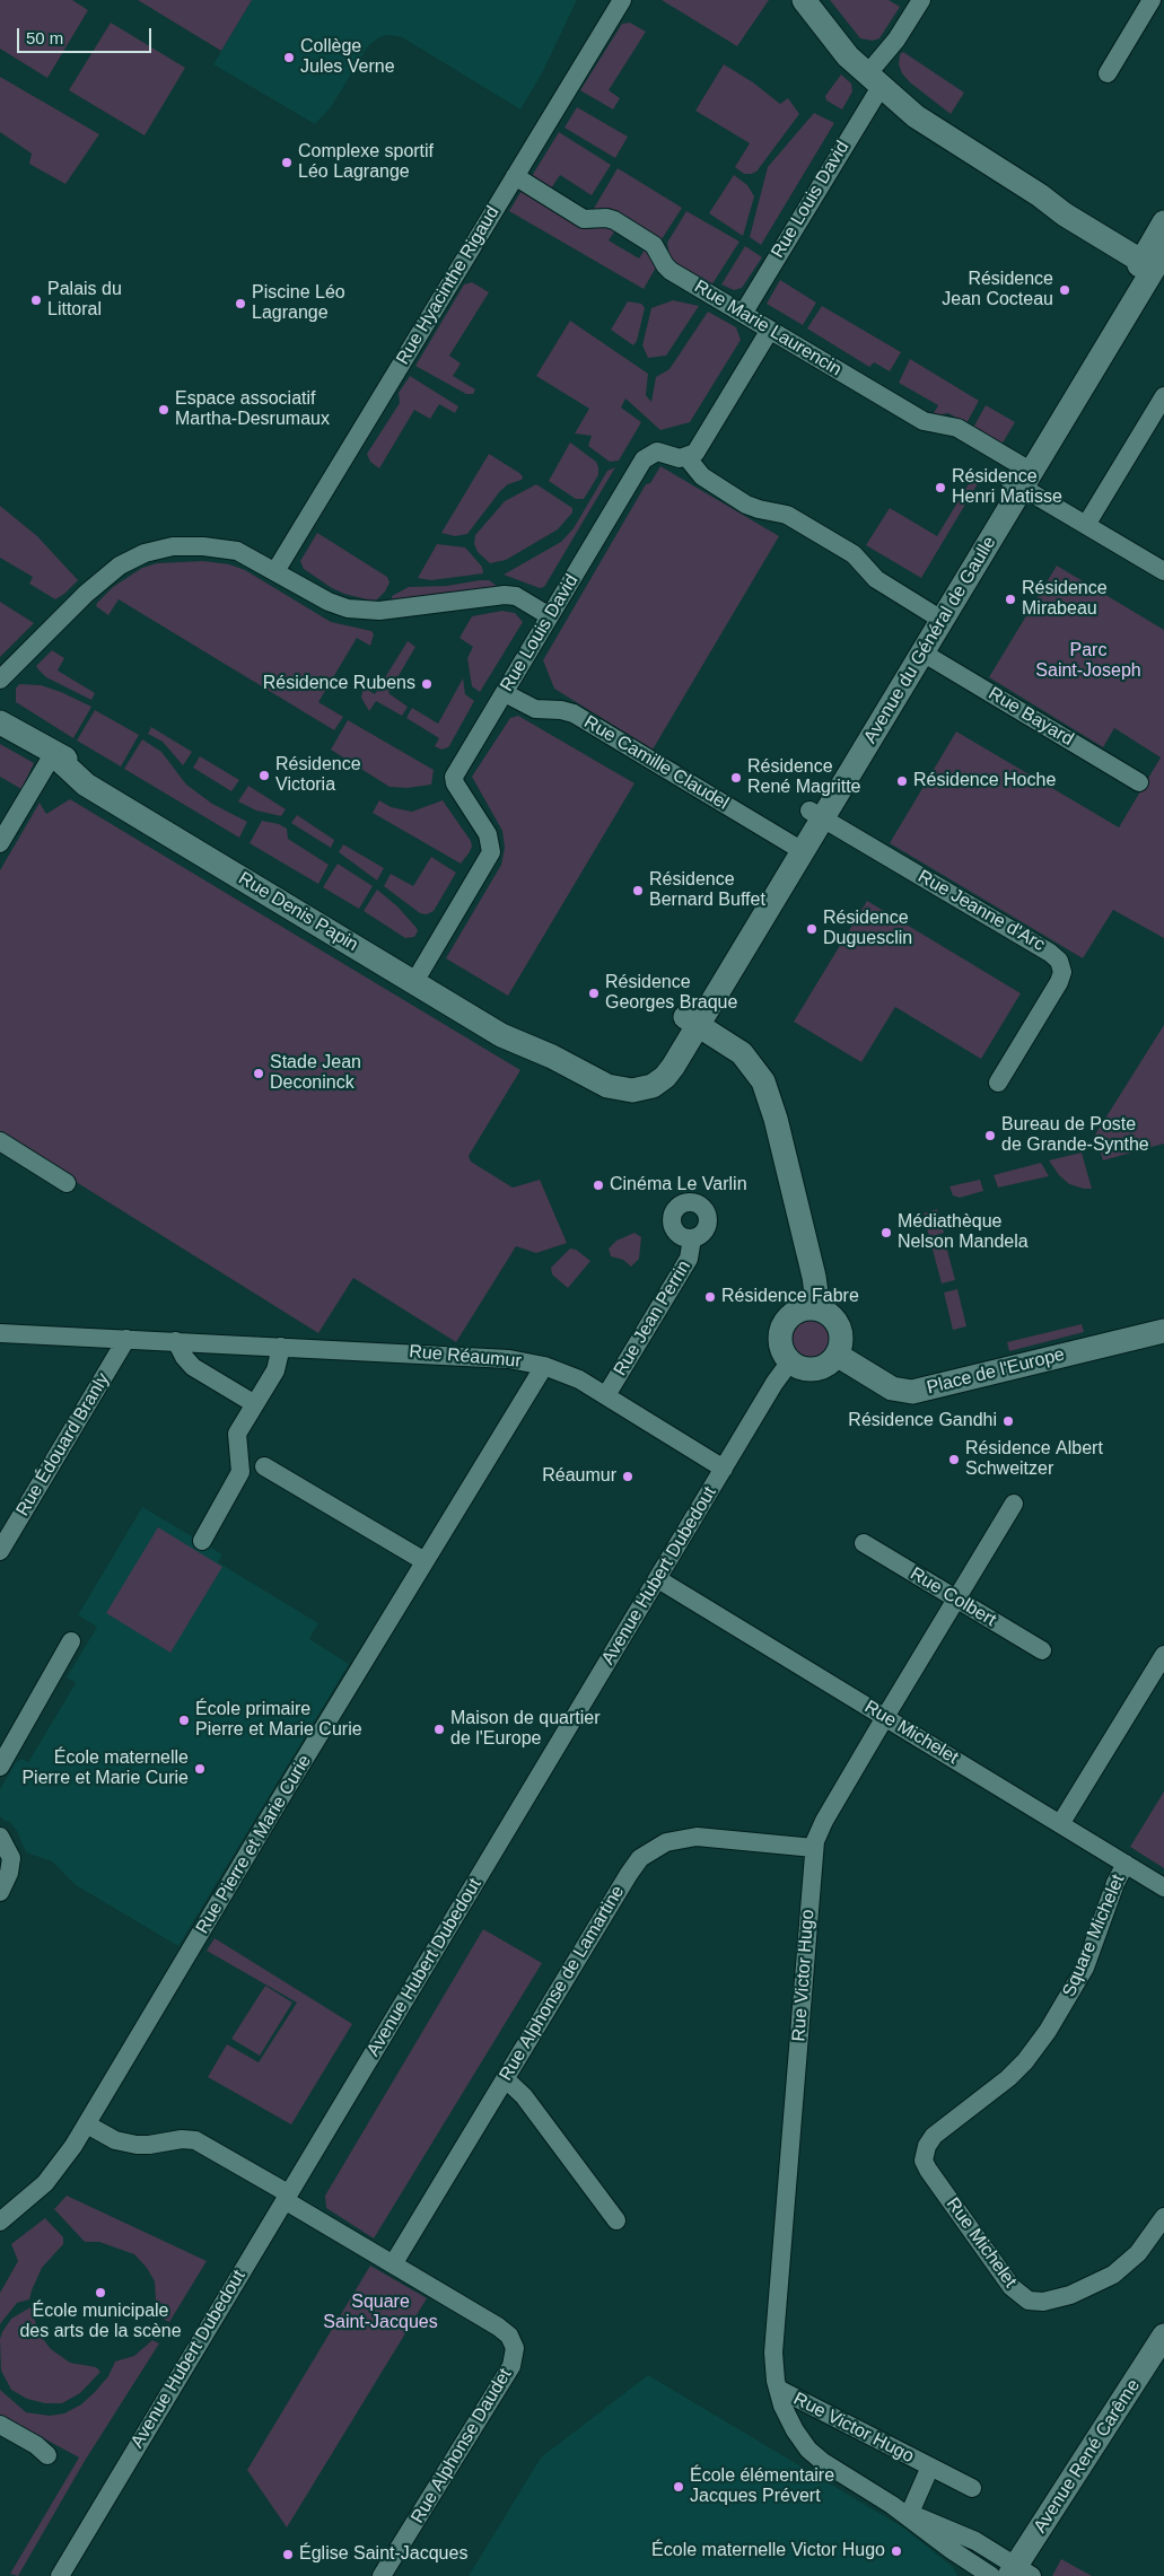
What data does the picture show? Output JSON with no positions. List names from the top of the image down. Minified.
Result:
{"streets":{"street":["Rue Louis David","Rue Hyacinthe Rigaud","Rue Marie Laurencin","Avenue du Général de Gaulle","Rue Bayard","Rue Camille Claudel","Rue Jeanne d'Arc","Rue Denis Papin","Rue Jean Perrin","Rue Réaumur","Place de l'Europe","Rue Édouard Branly","Avenue Hubert Dubedout","Rue Colbert","Rue Michelet","Rue Pierre et Marie Curie","Square Michelet","Rue Victor Hugo","Rue Alphonse de Lamartine","Rue Alphonse Daudet","Avenue René Carême"]},"crossings":[["Rue Louis David","Rue Marie Laurencin"],["Rue Louis David","Rue Camille Claudel"],["Rue Louis David","Rue Denis Papin"],["Rue Hyacinthe Rigaud","Rue Marie Laurencin"],["Rue Marie Laurencin","Avenue du Général de Gaulle"],["Avenue du Général de Gaulle","Rue Bayard"],["Avenue du Général de Gaulle","Rue Camille Claudel"],["Avenue du Général de Gaulle","Rue Jeanne d'Arc"],["Avenue du Général de Gaulle","Rue Denis Papin"],["Rue Jean Perrin","Rue Réaumur"],["Rue Réaumur","Rue Édouard Branly"],["Rue Réaumur","Avenue Hubert Dubedout"],["Rue Réaumur","Rue Pierre et Marie Curie"],["Place de l'Europe","Avenue Hubert Dubedout"],["Avenue Hubert Dubedout","Rue Michelet"],["Avenue Hubert Dubedout","Rue Alphonse Daudet"],["Rue Colbert","Rue Victor Hugo"],["Rue Michelet","Square Michelet"],["Rue Michelet","Rue Victor Hugo"],["Rue Pierre et Marie Curie","Rue Alphonse Daudet"],["Rue Victor Hugo","Rue Alphonse de Lamartine"],["Rue Victor Hugo","Avenue René Carême"],["Rue Alphonse de Lamartine","Rue Alphonse Daudet"]],"parks":["Parc Saint-Joseph","Square Saint-Jacques"],"places":["Collège Jules Verne","Complexe sportif Léo Lagrange","Résidence Jean Cocteau","Palais du Littoral","Piscine Léo Lagrange","Espace associatif Martha-Desrumaux","Résidence Henri Matisse","Résidence Mirabeau","Résidence Rubens","Résidence Victoria","Résidence René Magritte","Résidence Hoche","Résidence Bernard Buffet","Résidence Duguesclin","Résidence Georges Braque","Stade Jean Deconinck","Bureau de Poste de Grande-Synthe","Cinéma Le Varlin","Médiathèque Nelson Mandela","Résidence Fabre","Résidence Gandhi","Résidence Albert Schweitzer","Réaumur","École primaire Pierre et Marie Curie","Maison de quartier de l'Europe","École maternelle Pierre et Marie Curie","École municipale des arts de la scène","École élémentaire Jacques Prévert","École maternelle Victor Hugo","Église Saint-Jacques"],"scale_bar":"50 m"}
